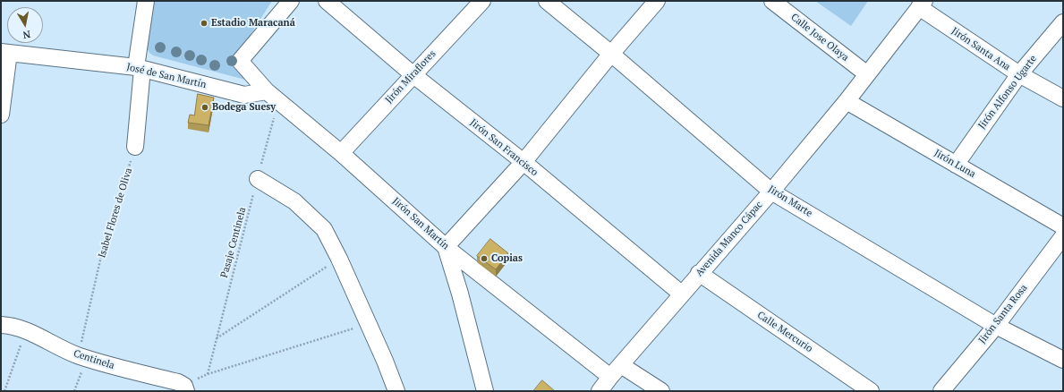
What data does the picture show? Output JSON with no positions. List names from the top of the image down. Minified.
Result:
{"streets":{"street":["Calle Jose Olaya","Jirón Santa Ana","José de San Martín","Jirón Miraflores","Jirón Alfonso Ugarte","Jirón San Francisco","Jirón Luna","Jirón Marte","Jirón San Martín","Avenida Manco Cápac","Jirón Santa Rosa","Calle Mercurio","Centinela"],"path":["Isabel Flores de Oliva","Pasaje Centinela"]},"crossings":[["Calle Jose Olaya","Avenida Manco Cápac"],["Jirón Santa Ana","Jirón Alfonso Ugarte"],["Jirón Santa Ana","Avenida Manco Cápac"],["José de San Martín","Jirón San Martín"],["Jirón Miraflores","Jirón San Francisco"],["Jirón Miraflores","Jirón San Martín"],["Jirón Alfonso Ugarte","Jirón Luna"],["Jirón San Francisco","Avenida Manco Cápac"],["Jirón Luna","Avenida Manco Cápac"],["Jirón Marte","Avenida Manco Cápac"],["Jirón Marte","Jirón Santa Rosa"],["Isabel Flores de Oliva","Centinela"],["Jirón San Martín","Avenida Manco Cápac"],["Avenida Manco Cápac","Calle Mercurio"]],"places":["Estadio Maracaná","Bodega Suesy","Copias"],"north":"bottom"}
